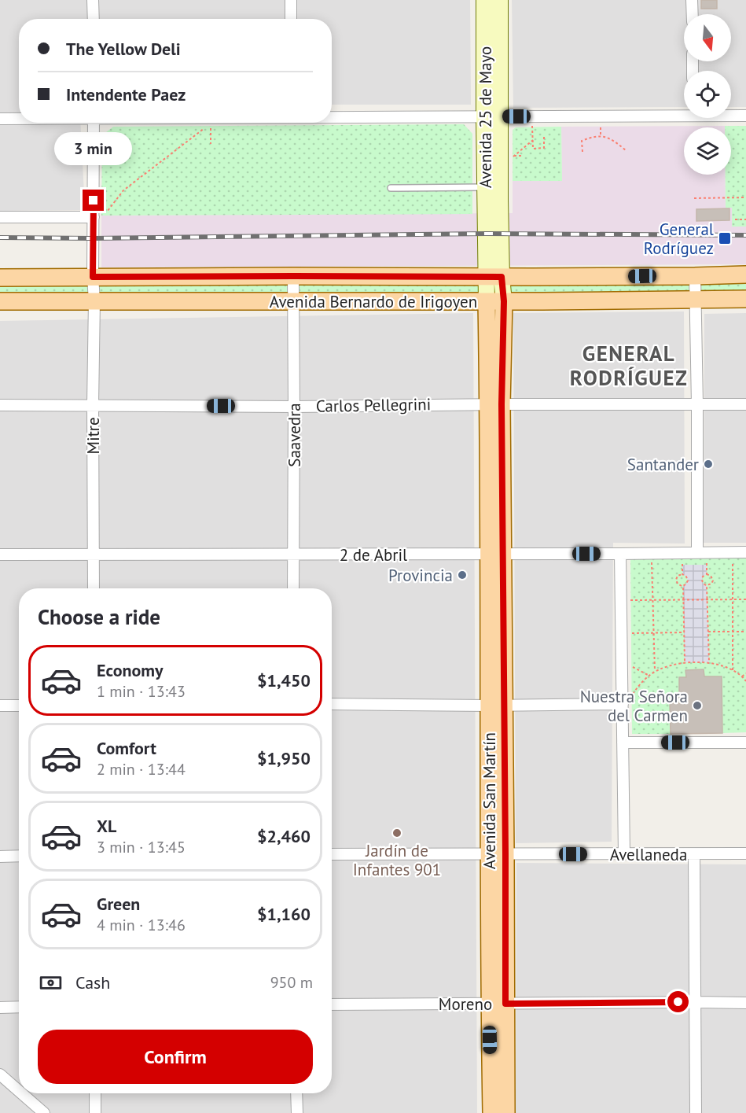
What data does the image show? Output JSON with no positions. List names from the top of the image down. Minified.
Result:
{"streets":{"main road":["Avenida 25 de Mayo","Avenida Bernardo de Irigoyen","Avenida San Martín"],"street":["Carlos Pellegrini","Saavedra","Mitre","2 de Abril","Avellaneda","Moreno"]},"crossings":[["Avenida 25 de Mayo","Avenida San Martín"],["Avenida Bernardo de Irigoyen","Saavedra"],["Avenida Bernardo de Irigoyen","Mitre"],["Avenida Bernardo de Irigoyen","Avenida San Martín"],["Carlos Pellegrini","Saavedra"],["Carlos Pellegrini","Mitre"],["Carlos Pellegrini","Avenida San Martín"],["Saavedra","2 de Abril"],["Mitre","2 de Abril"],["2 de Abril","Avenida San Martín"],["Avenida San Martín","Avellaneda"],["Avenida San Martín","Moreno"]],"districts":["GENERAL RODRÍGUEZ"],"places":{"transit":["General Rodríguez"],"other":["Santander","Provincia","Nuestra Señora del Carmen","Jardín de Infantes 901"]},"north":"bottom","page":{"banner":["The Yellow Deli","Intendente Paez"],"bubble":"3 min","heading":"Choose a ride","list":[{"name":"Economy","note":"1 min · 13:43","value":"$1,450"},{"name":"Comfort","note":"2 min · 13:44","value":"$1,950"},{"name":"XL","note":"3 min · 13:45","value":"$2,460"},{"name":"Green","note":"4 min · 13:46","value":"$1,160"}],"pay":["Cash","950 m"],"buttons":"Confirm"}}
